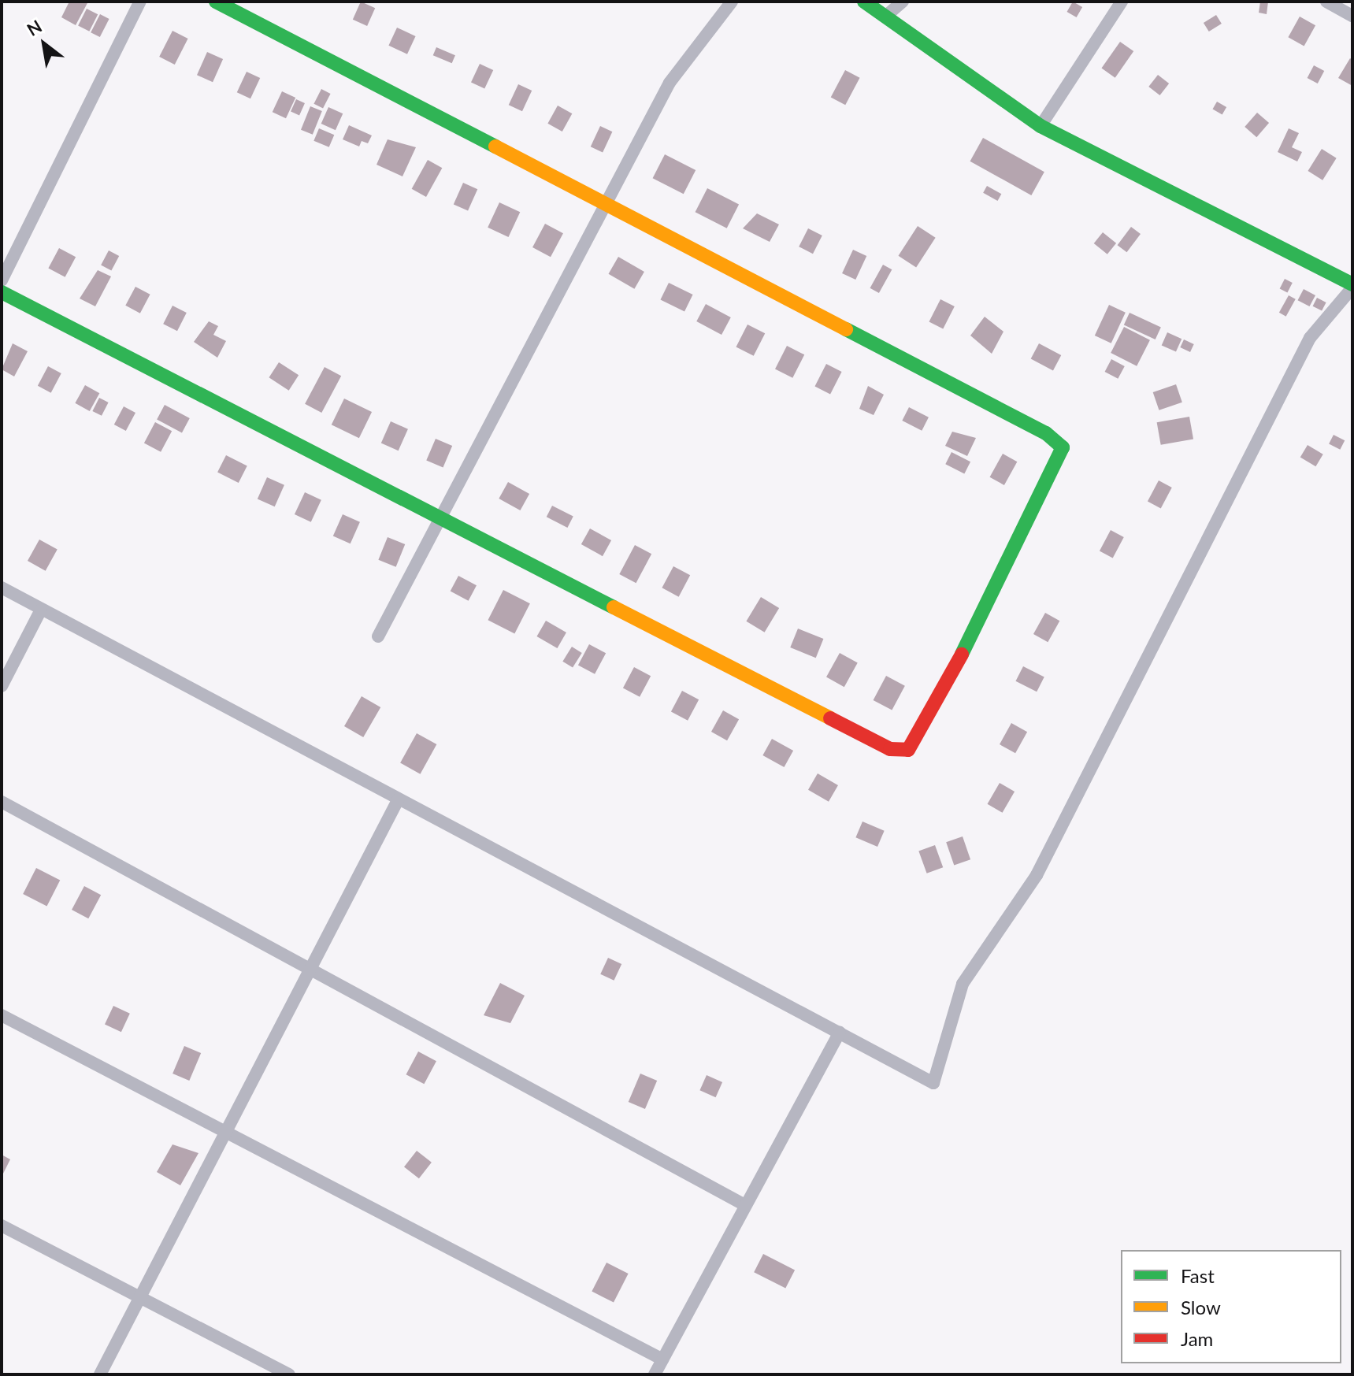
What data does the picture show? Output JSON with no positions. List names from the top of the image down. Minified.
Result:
{"legend":["Fast","Slow","Jam"],"north":"top left"}
